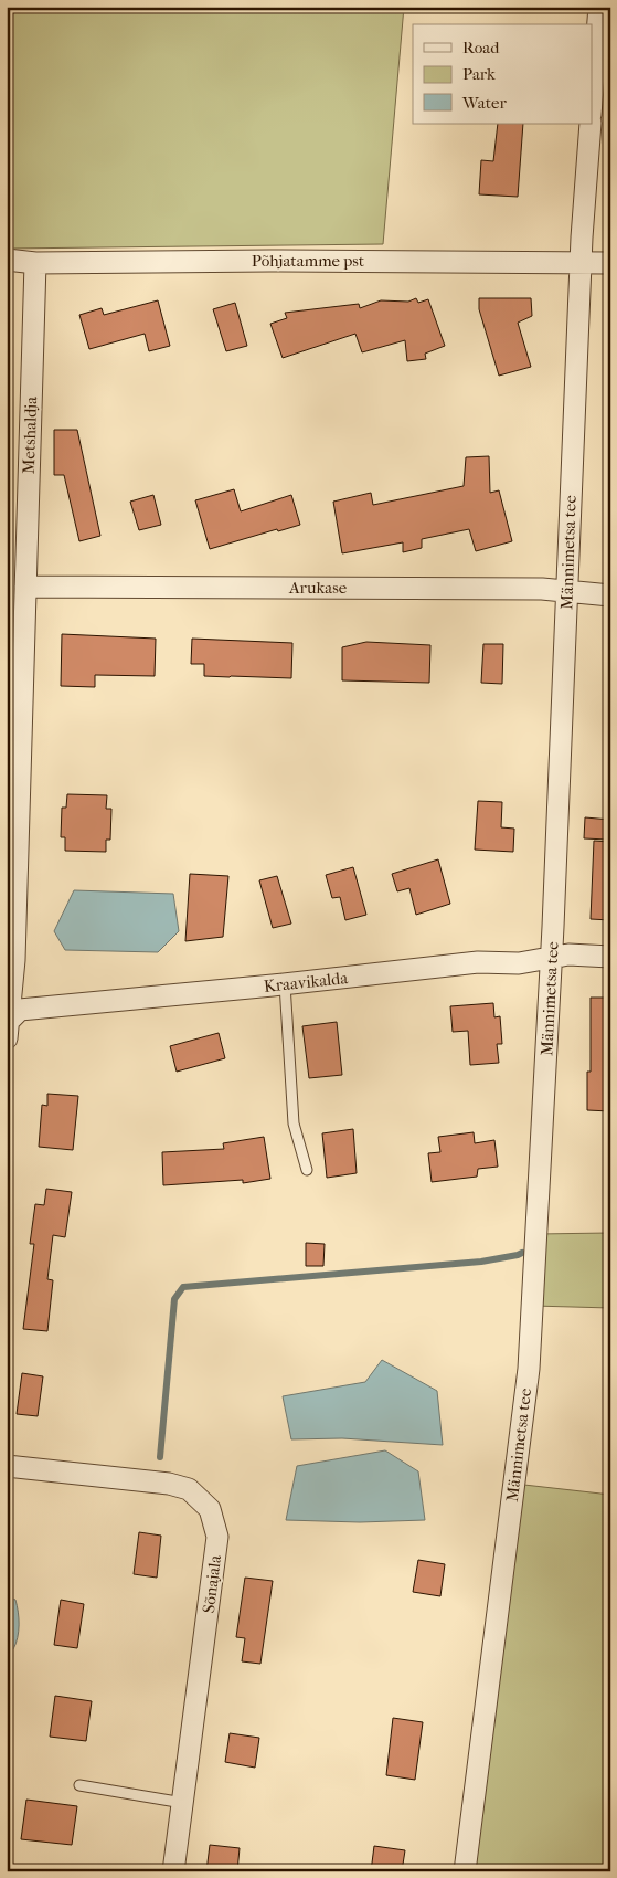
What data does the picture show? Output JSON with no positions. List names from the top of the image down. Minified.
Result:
{"streets":{"street":["Põhjatamme pst","Metshaldja","Männimetsa tee","Arukase","Kraavikalda","Sõnajala"]},"crossings":[["Põhjatamme pst","Metshaldja"],["Põhjatamme pst","Männimetsa tee"],["Metshaldja","Arukase"],["Metshaldja","Kraavikalda"],["Männimetsa tee","Arukase"],["Männimetsa tee","Kraavikalda"]],"legend":["Road","Park","Water"]}
